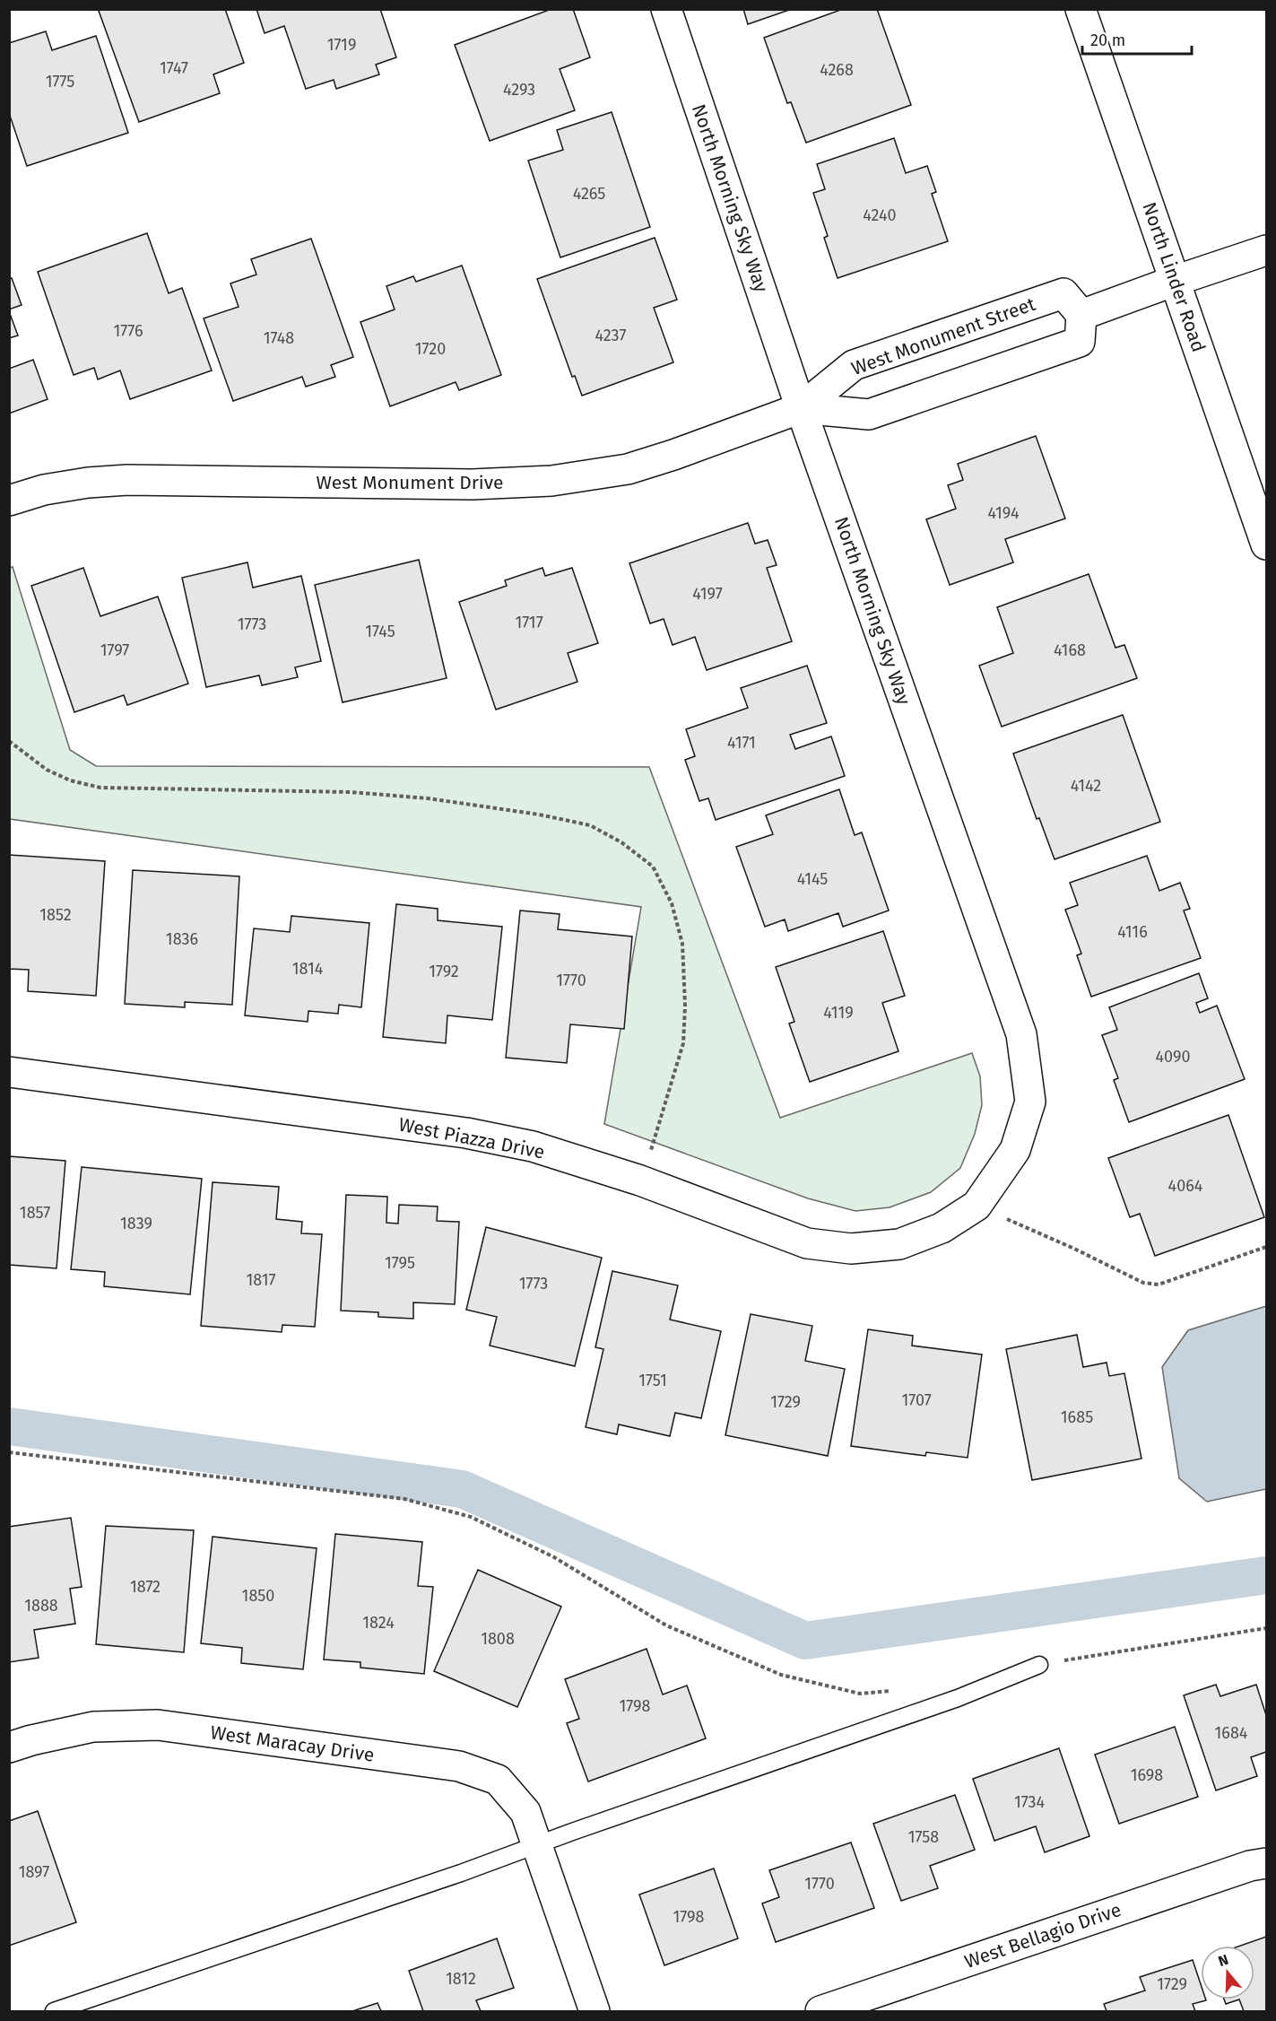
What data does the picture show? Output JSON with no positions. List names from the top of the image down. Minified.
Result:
{"streets":{"street":["North Morning Sky Way","North Linder Road","West Monument Street","West Monument Drive","West Piazza Drive","West Maracay Drive","West Bellagio Drive"]},"crossings":[["North Morning Sky Way","West Monument Street"],["North Morning Sky Way","West Monument Drive"],["North Morning Sky Way","West Piazza Drive"],["West Monument Street","West Monument Drive"]],"house_numbers":["1719","1747","4268","1775","4293","4265","4240","1776","4237","1748","1720","4194","4197","1717","1773","1745","1797","4168","4171","4142","4145","1852","4116","1836","1814","1792","1770","4119","4090","4064","1857","1839","1795","1817","1773","1751","1707","1729","1685","1872","1850","1888","1824","1808","1798","1684","1698","1734","1758","1897","1770","1798","1812","1729"],"scale_bar":"20 m","north":"top"}
